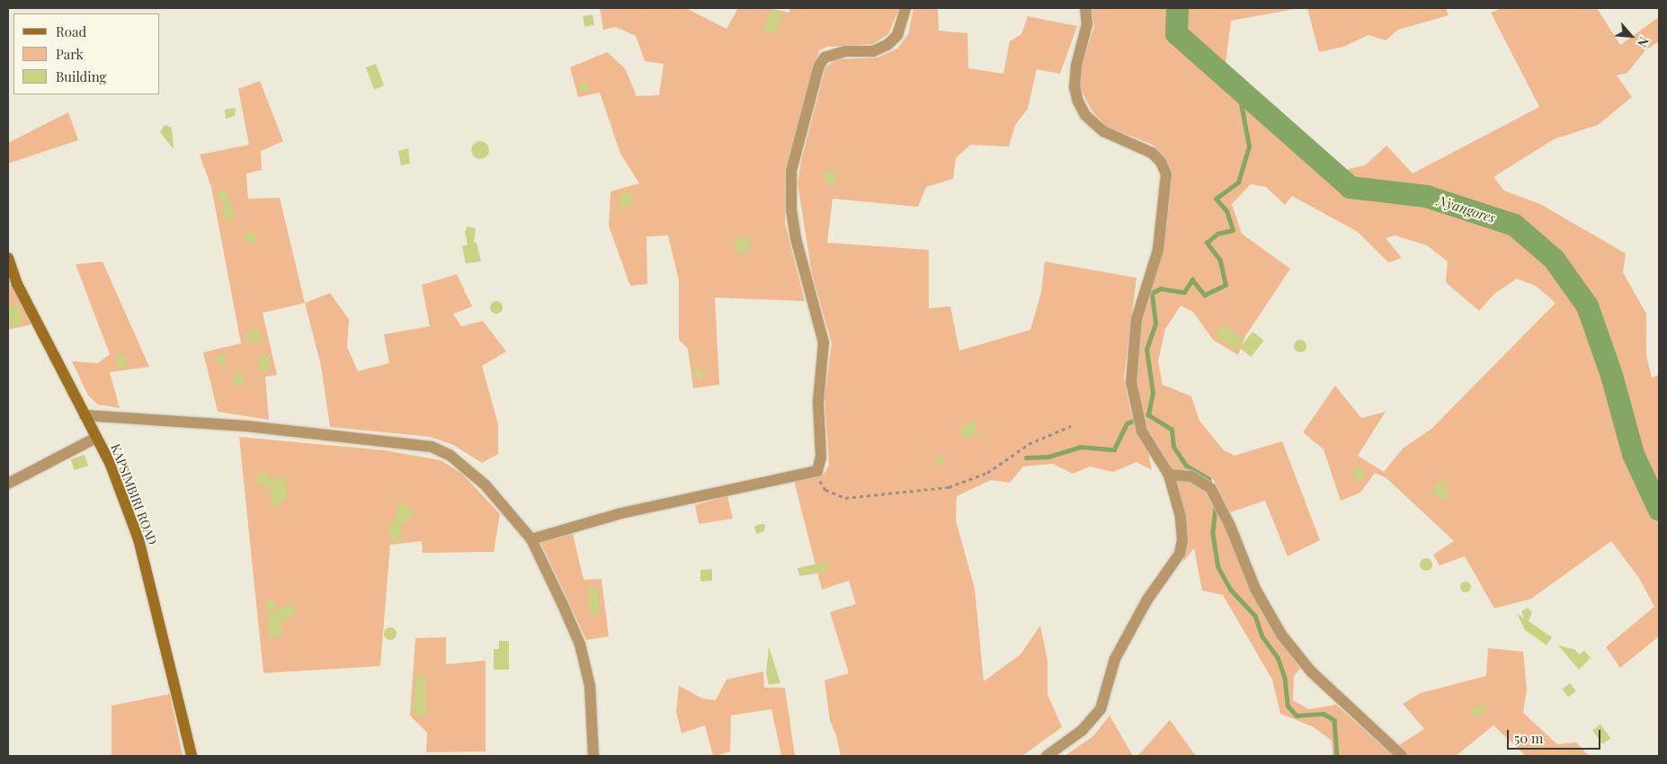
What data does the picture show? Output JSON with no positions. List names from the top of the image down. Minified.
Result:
{"streets":{"street":["KAPSIMBIRI ROAD"]},"water":["Nyangores"],"legend":["Road","Park","Building"],"scale_bar":"50 m","north":"bottom right"}
